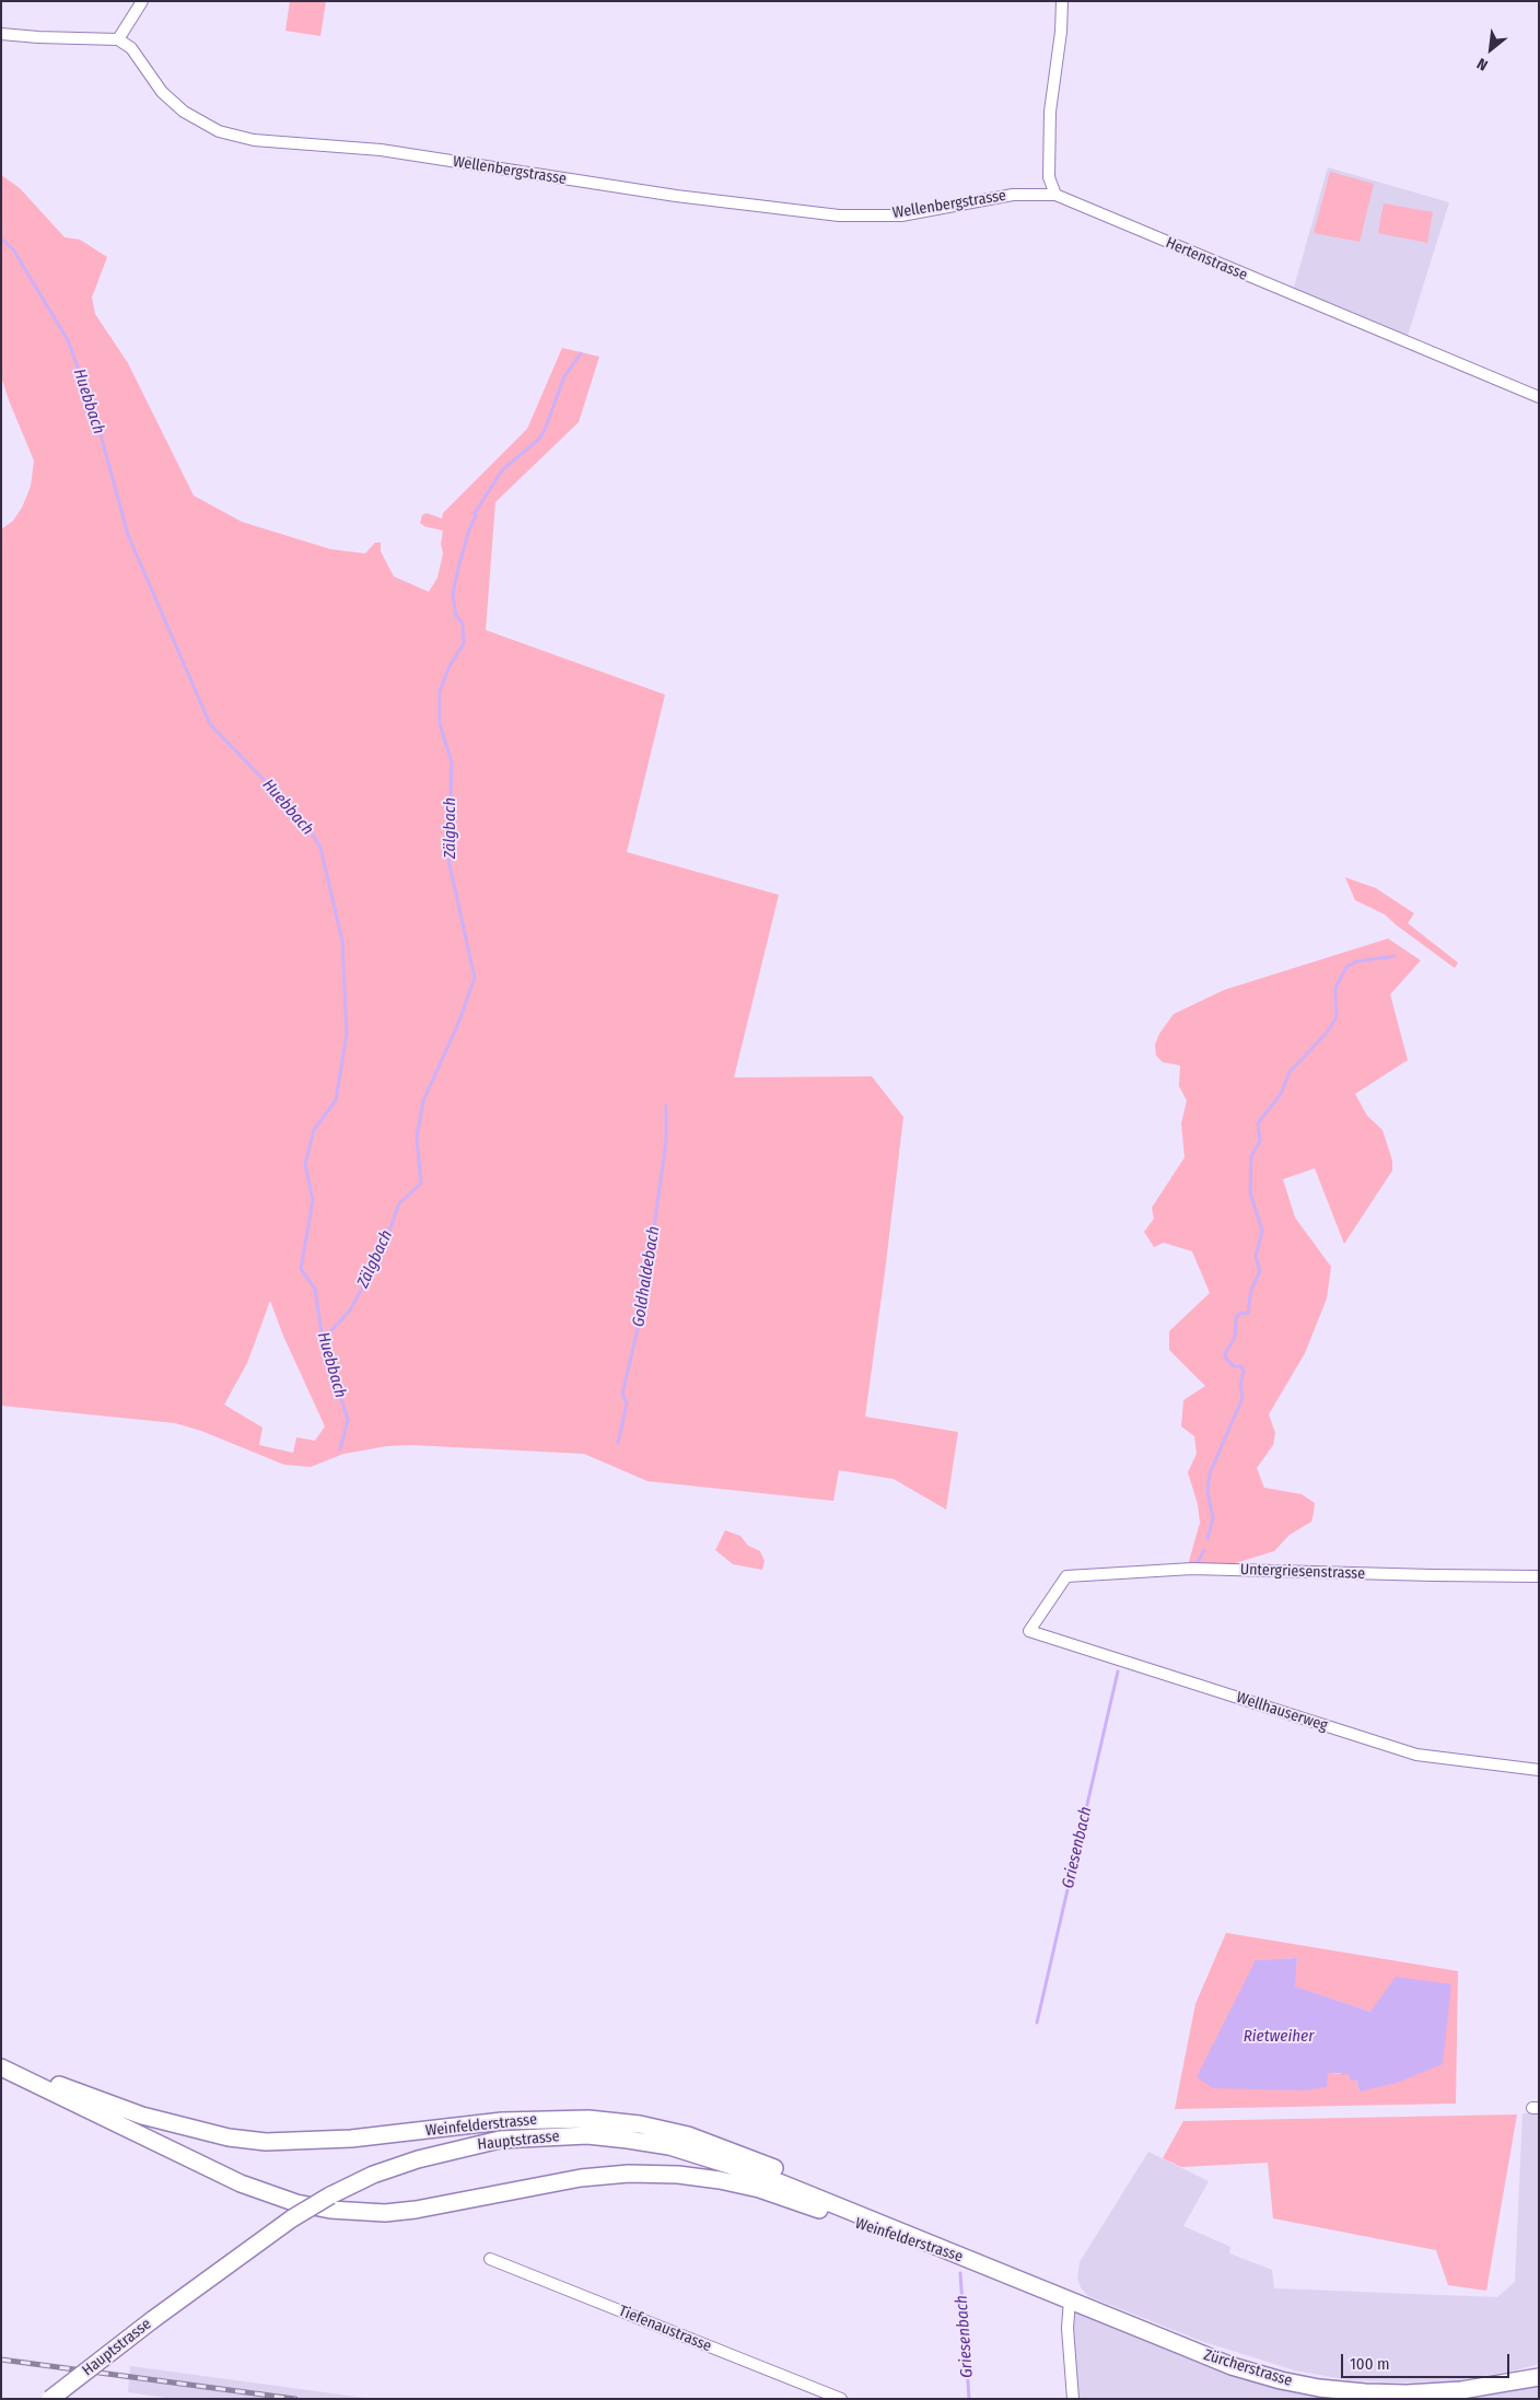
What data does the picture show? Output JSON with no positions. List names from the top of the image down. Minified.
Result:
{"streets":{"main road":["Weinfelderstrasse","Hauptstrasse","Zürcherstrasse"],"street":["Wellenbergstrasse","Hertenstrasse","Untergriesenstrasse","Wellhauserweg","Tiefenaustrasse"]},"crossings":[["Wellenbergstrasse","Hertenstrasse"],["Untergriesenstrasse","Wellhauserweg"],["Weinfelderstrasse","Hauptstrasse"],["Weinfelderstrasse","Zürcherstrasse"],["Hauptstrasse","Zürcherstrasse"]],"water":["Huebbach","Zälgbach","Goldhaldebach","Griesenbach","Rietweiher"],"scale_bar":"100 m","north":"bottom left"}
